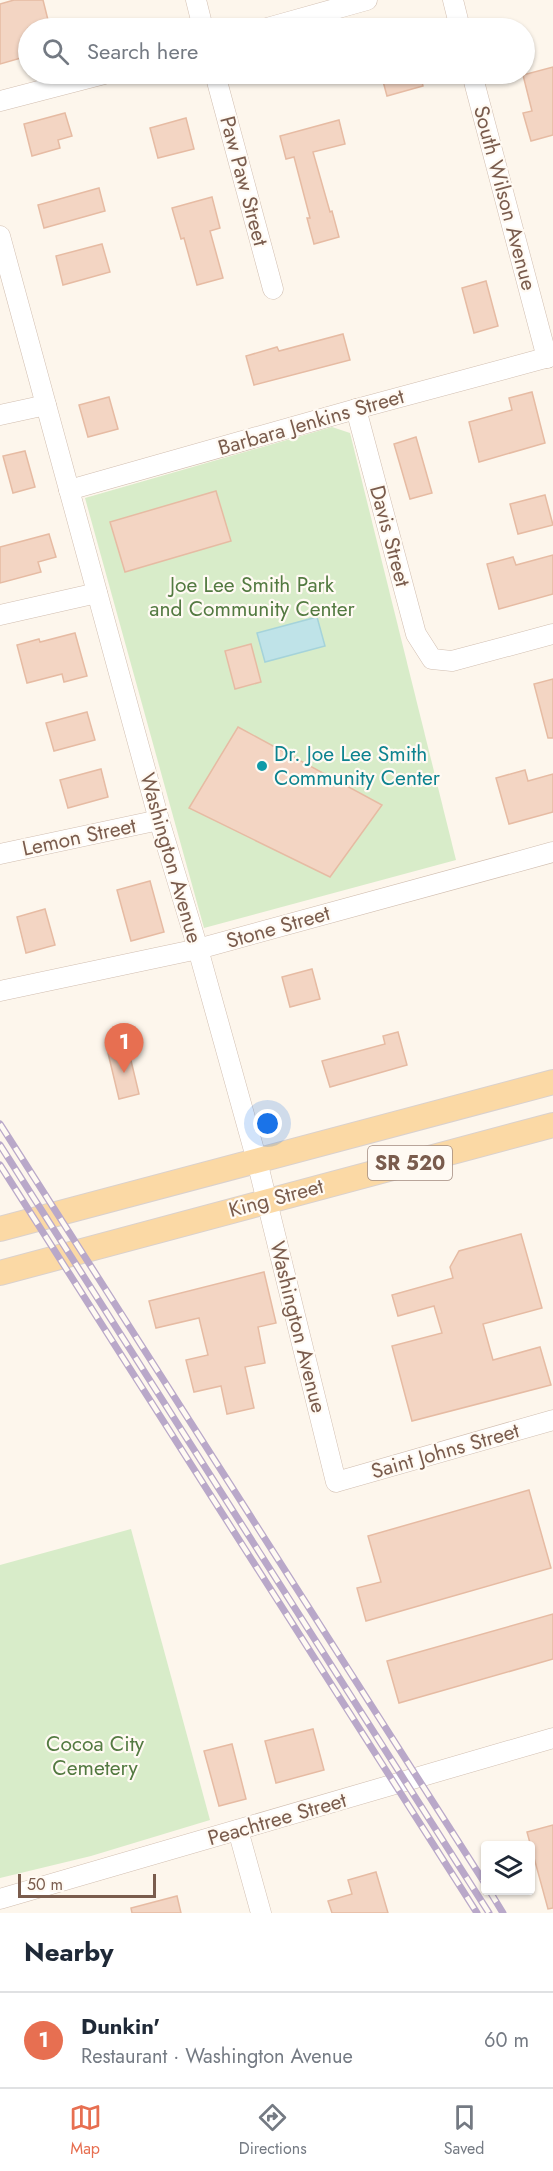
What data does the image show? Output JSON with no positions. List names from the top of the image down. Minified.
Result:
{"streets":{"main road":["SR 520","King Street"],"street":["Paw Paw Street","South Wilson Avenue","Barbara Jenkins Street","Davis Street","Lemon Street","Washington Avenue","Stone Street","Saint Johns Street","Peachtree Street"]},"crossings":[["South Wilson Avenue","Barbara Jenkins Street"],["Barbara Jenkins Street","Davis Street"],["Barbara Jenkins Street","Washington Avenue"],["Lemon Street","Washington Avenue"],["Washington Avenue","Stone Street"],["Washington Avenue","King Street"],["Washington Avenue","Saint Johns Street"]],"parks":["Joe Lee Smith Park and Community Center","Cocoa City Cemetery"],"places":["Dr. Joe Lee Smith Community Center"],"scale_bar":"50 m","page":{"search":"Search here","pins":"1","scale":"50 m","heading":"Nearby","list":[{"mark":"1","name":"Dunkin'","note":"Restaurant · Washington Avenue","value":"60 m"}],"nav":["Map","Directions","Saved"]}}
